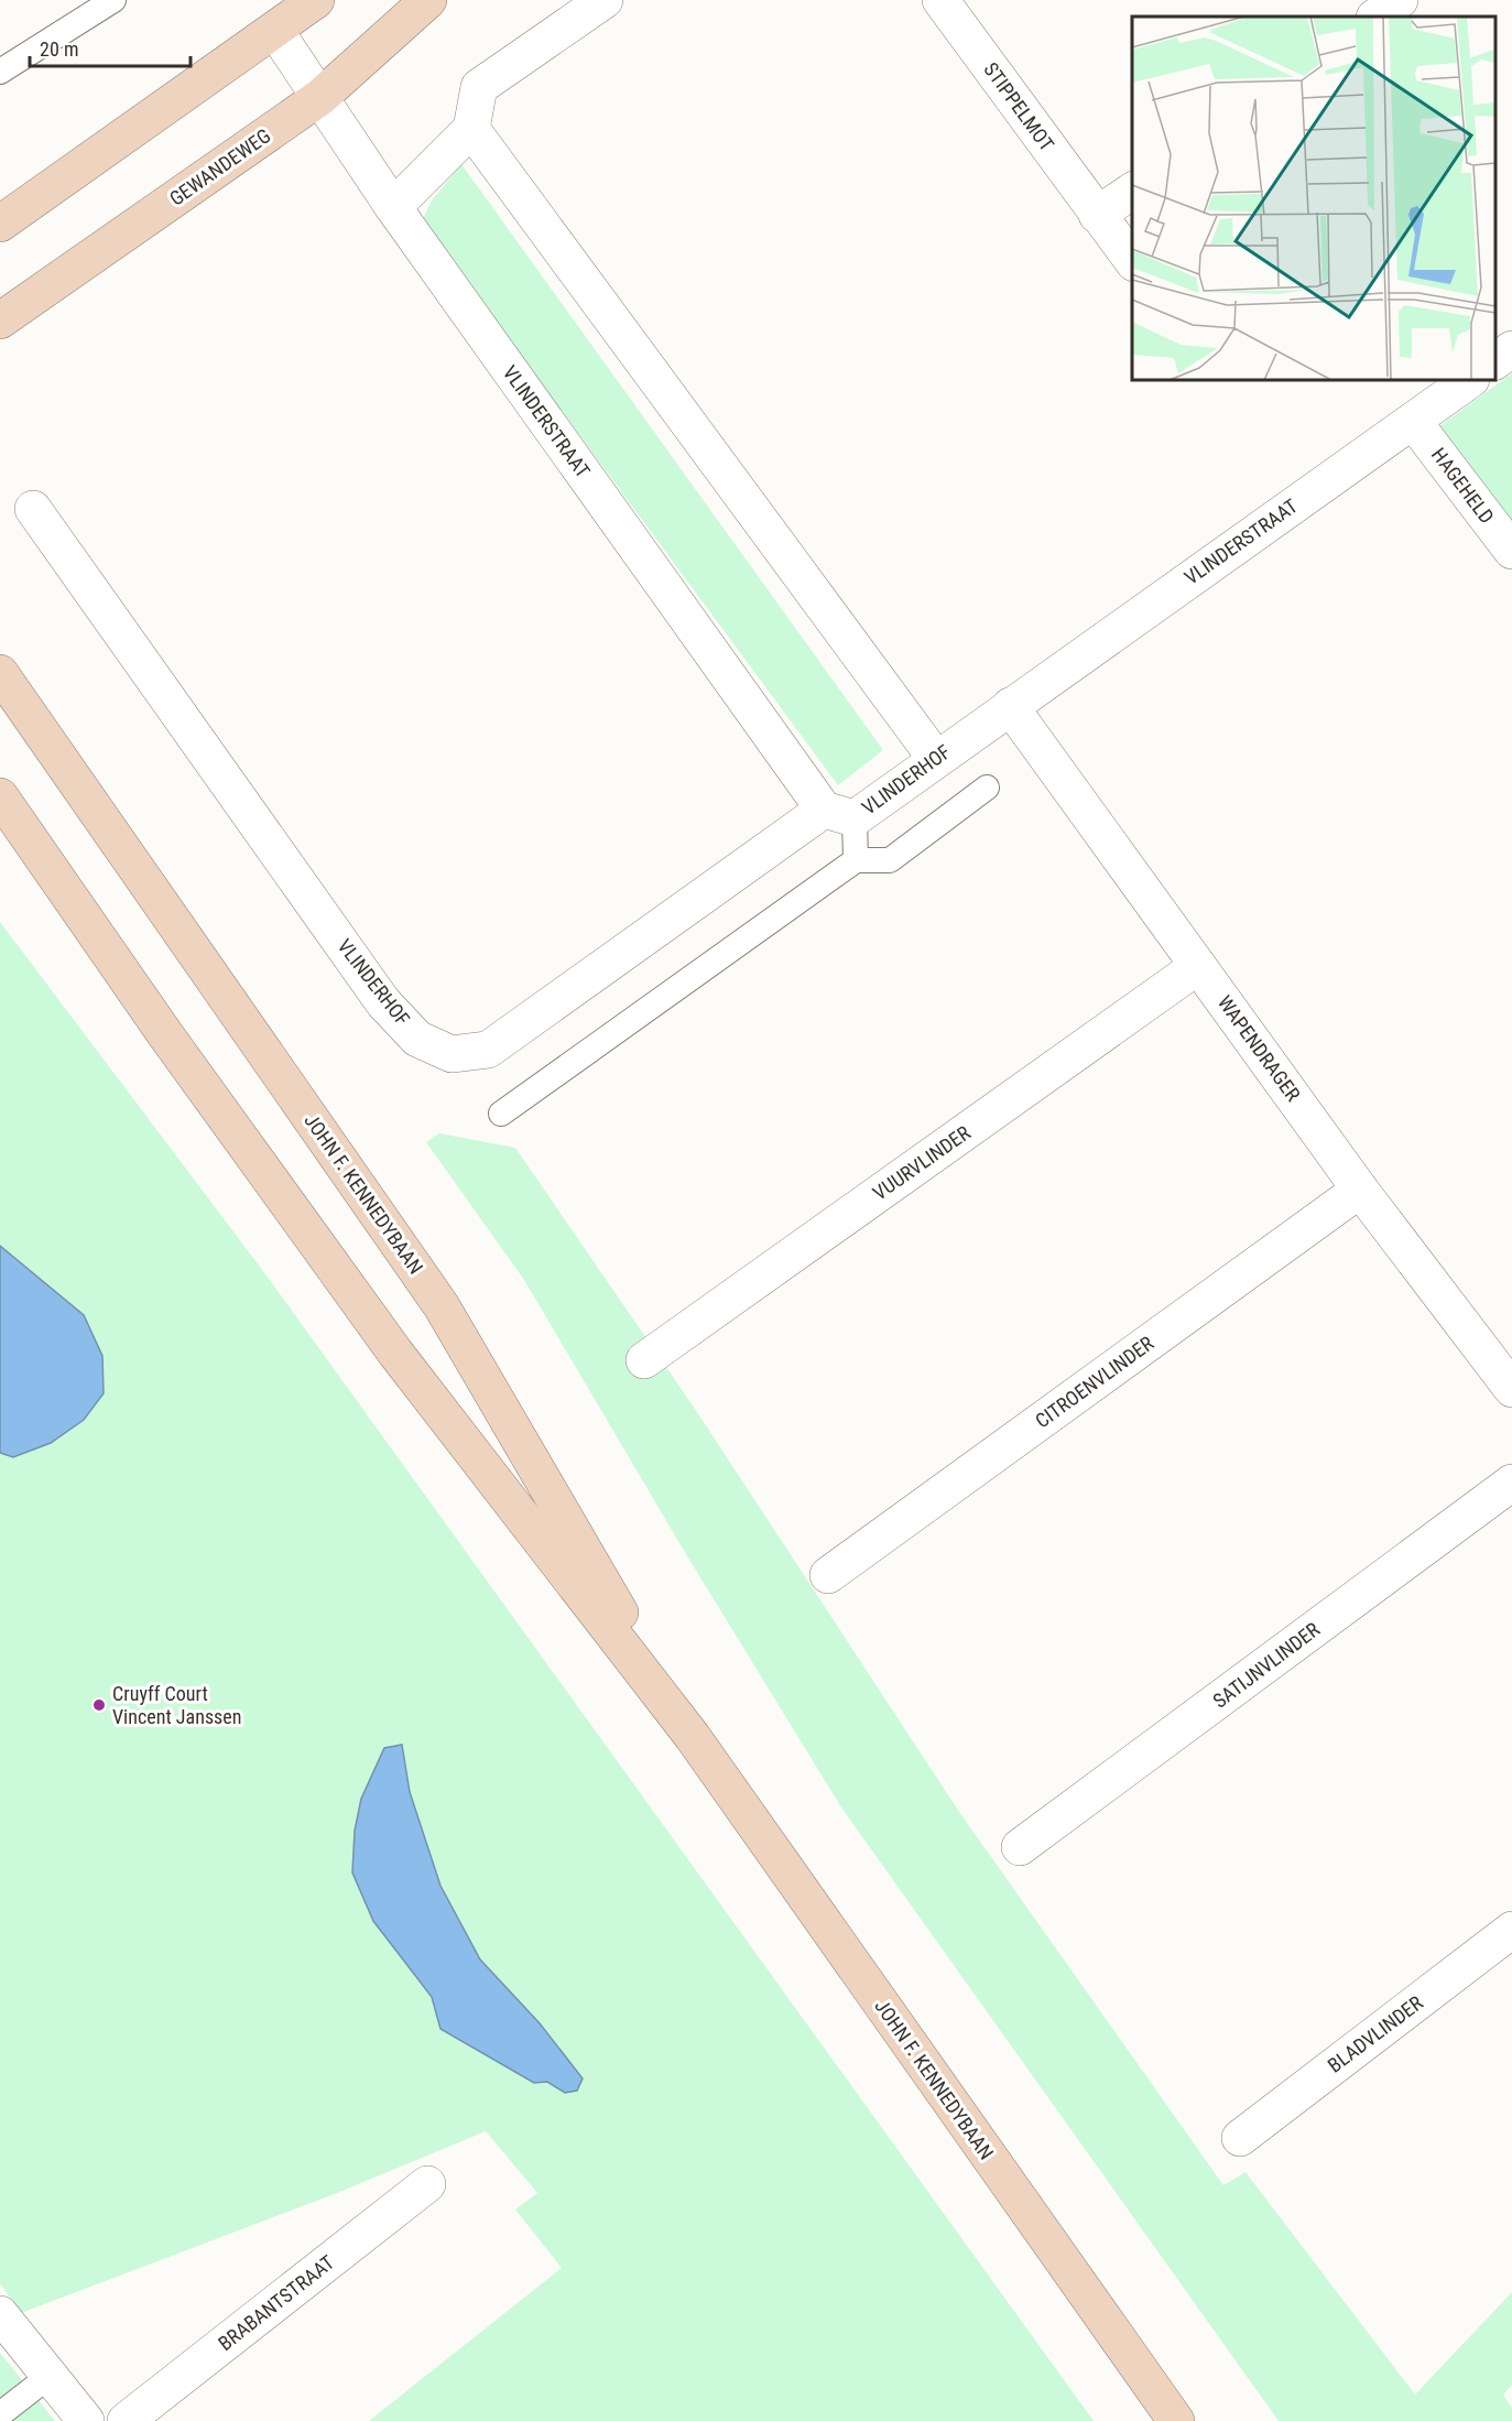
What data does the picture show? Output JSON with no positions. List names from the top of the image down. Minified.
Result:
{"streets":{"main road":["GEWANDEWEG","JOHN F. KENNEDYBAAN"],"street":["STIPPELMOT","VLINDERSTRAAT","HAGEHELD","VLINDERHOF","WAPENDRAGER","VUURVLINDER","CITROENVLINDER","SATIJNVLINDER","BLADVLINDER","BRABANTSTRAAT"]},"crossings":[["GEWANDEWEG","VLINDERSTRAAT"],["VLINDERSTRAAT","HAGEHELD"],["VLINDERSTRAAT","VLINDERHOF"],["VLINDERSTRAAT","WAPENDRAGER"],["VLINDERHOF","WAPENDRAGER"],["WAPENDRAGER","VUURVLINDER"],["WAPENDRAGER","CITROENVLINDER"]],"places":["Cruyff Court Vincent Janssen"],"scale_bar":"20 m"}
